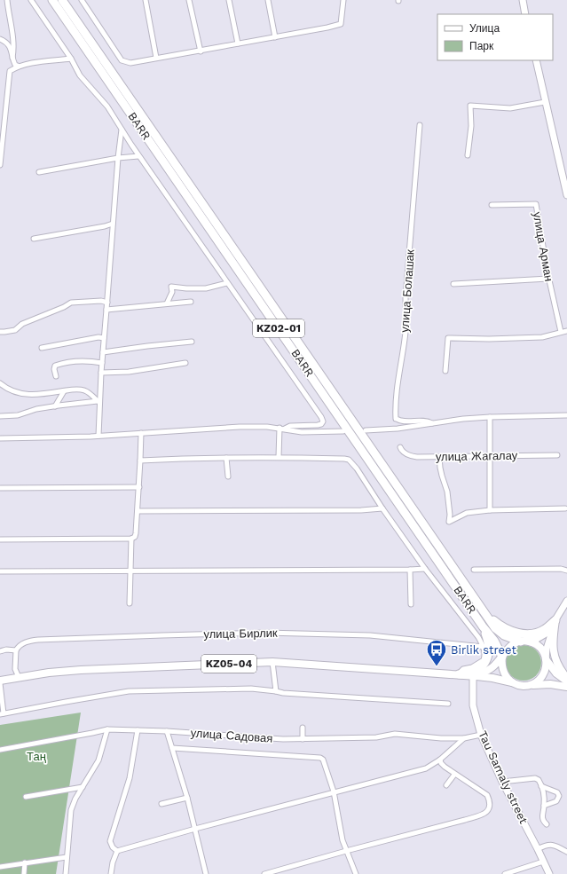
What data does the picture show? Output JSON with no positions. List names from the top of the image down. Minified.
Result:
{"streets":{"highway":["BARR","KZ02-01"],"main road":["KZ05-04","Tau Samaly street"],"street":["улица Арман","улица Болашак","улица Жагалау","улица Бирлик","улица Садовая"]},"crossings":[["BARR","KZ05-04"],["KZ05-04","Tau Samaly street"],["улица Садовая","Tau Samaly street"]],"parks":["Таң"],"places":{"bus stop":["Birlik street"]},"legend":["Улица","Парк"]}
